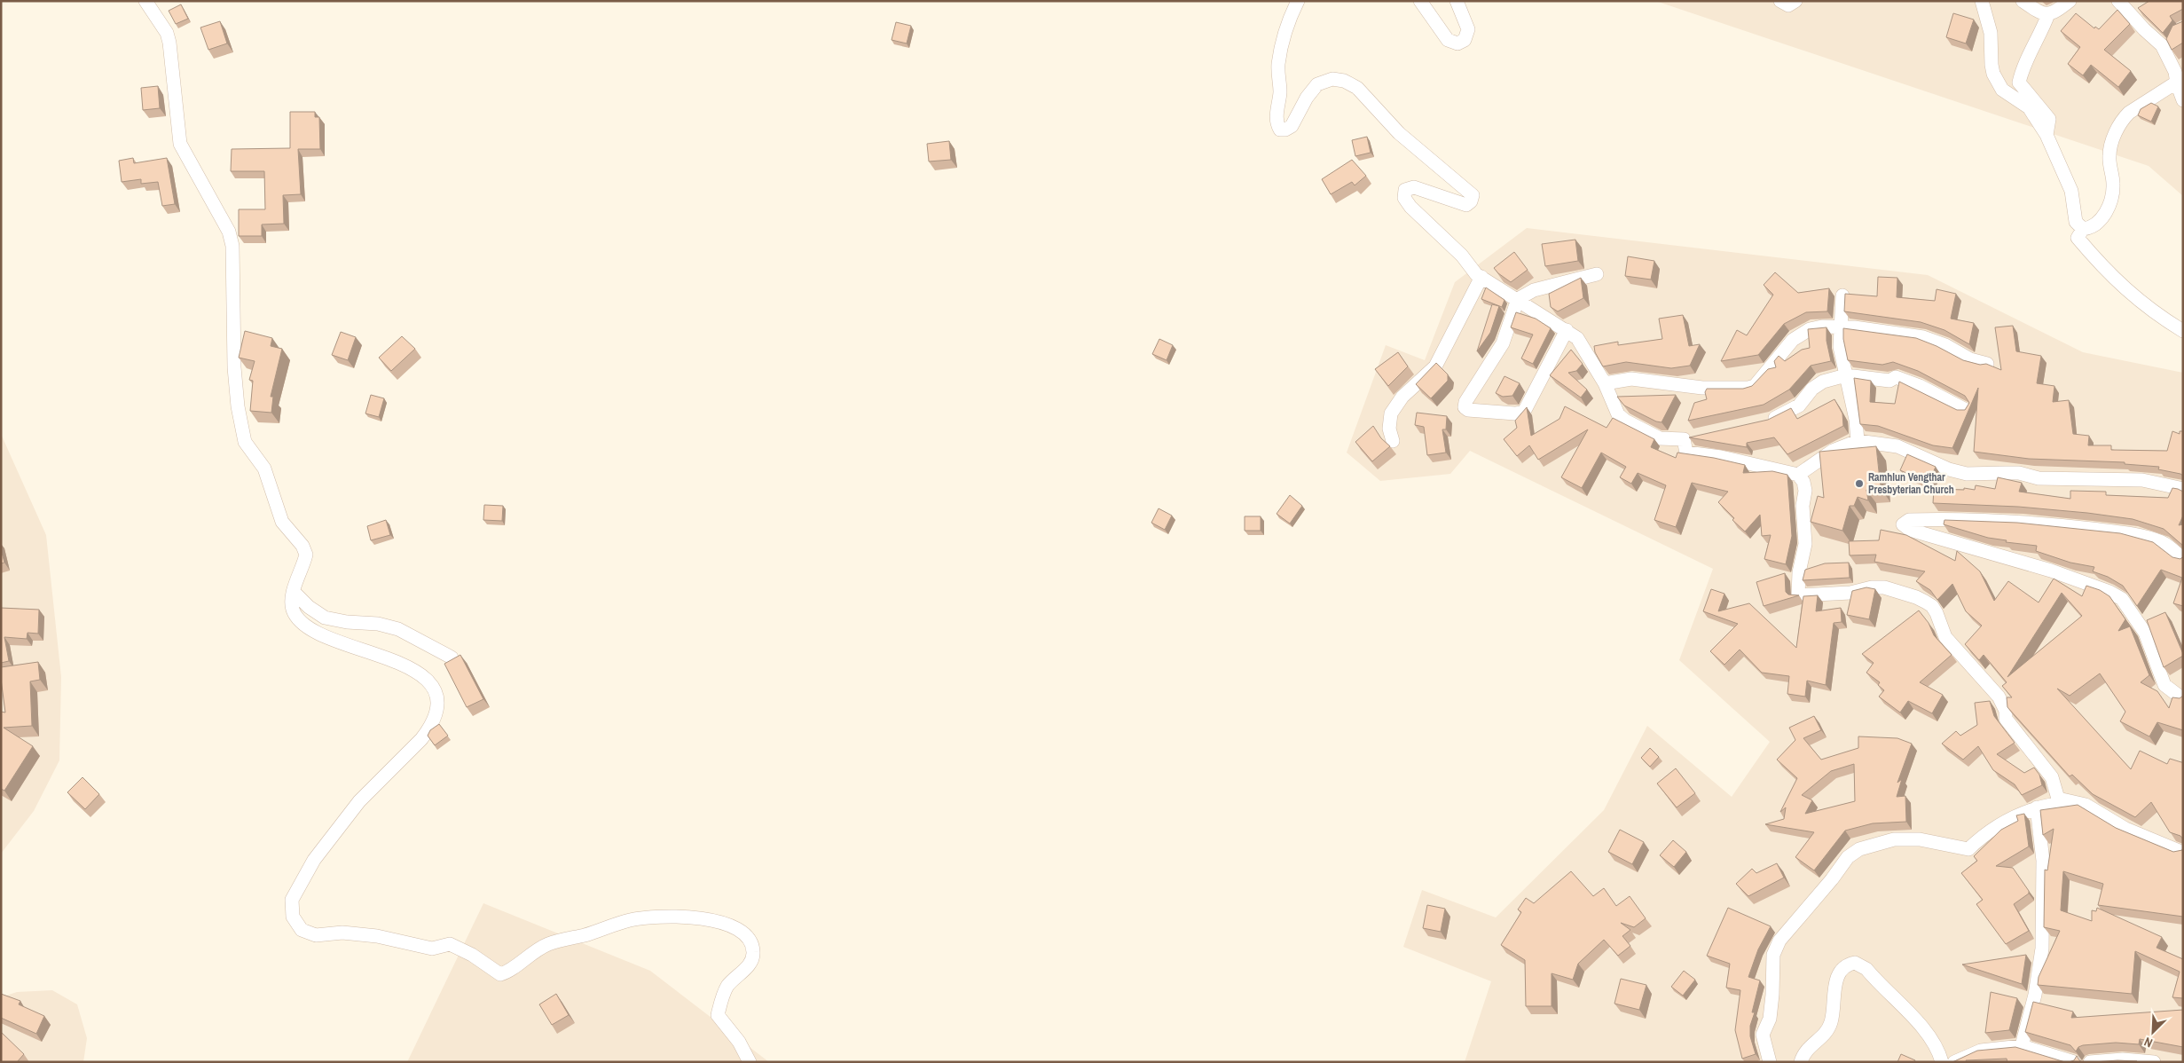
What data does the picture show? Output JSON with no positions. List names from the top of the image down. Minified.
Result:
{"places":["Ramhlun Vengthar Presbyterian Church"],"north":"bottom left"}
